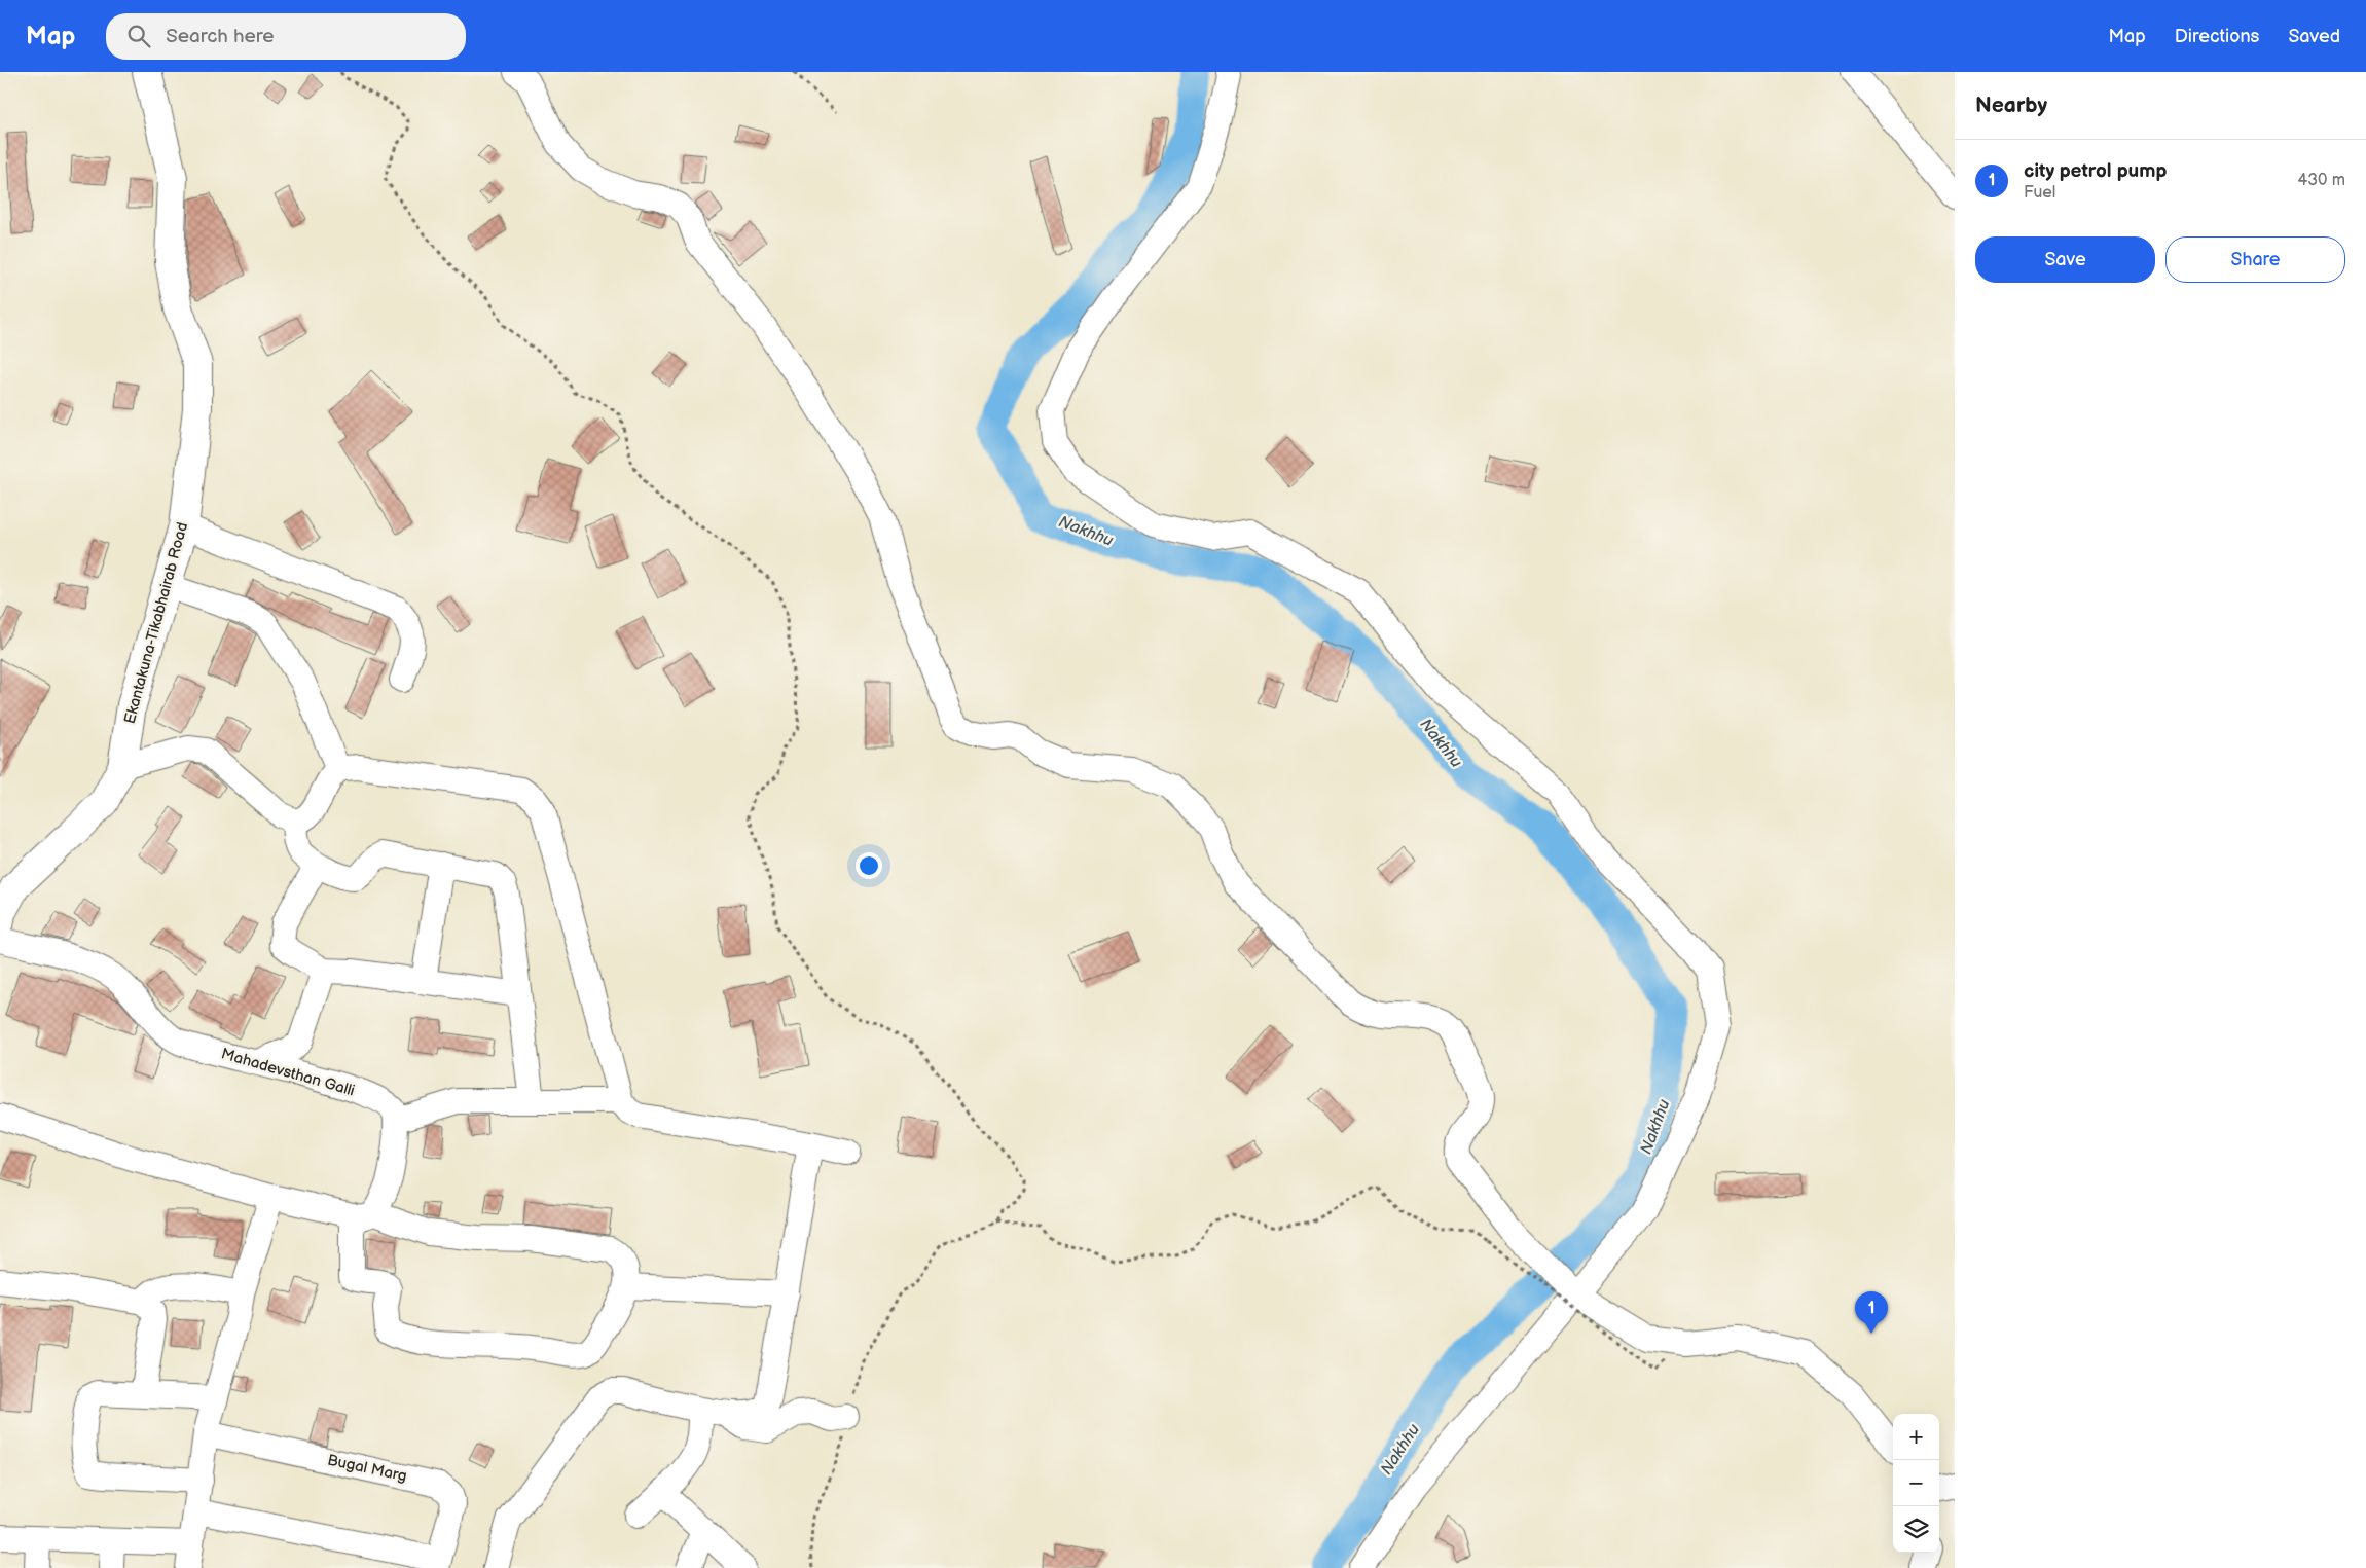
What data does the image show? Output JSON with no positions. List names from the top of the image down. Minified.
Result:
{"streets":{"main road":["Ekantakuna-Tikabhairab Road"],"street":["Mahadevsthan Galli","Bugal Marg"]},"water":["Nakhhu"],"page":{"header":"Map","search":"Search here","nav":["Map","Directions","Saved"],"heading":"Nearby","list":[{"mark":"1","name":"city petrol pump","note":"Fuel","value":"430 m"}],"buttons":["Save","Share"],"pins":"1","map_buttons":["+","−"]}}
